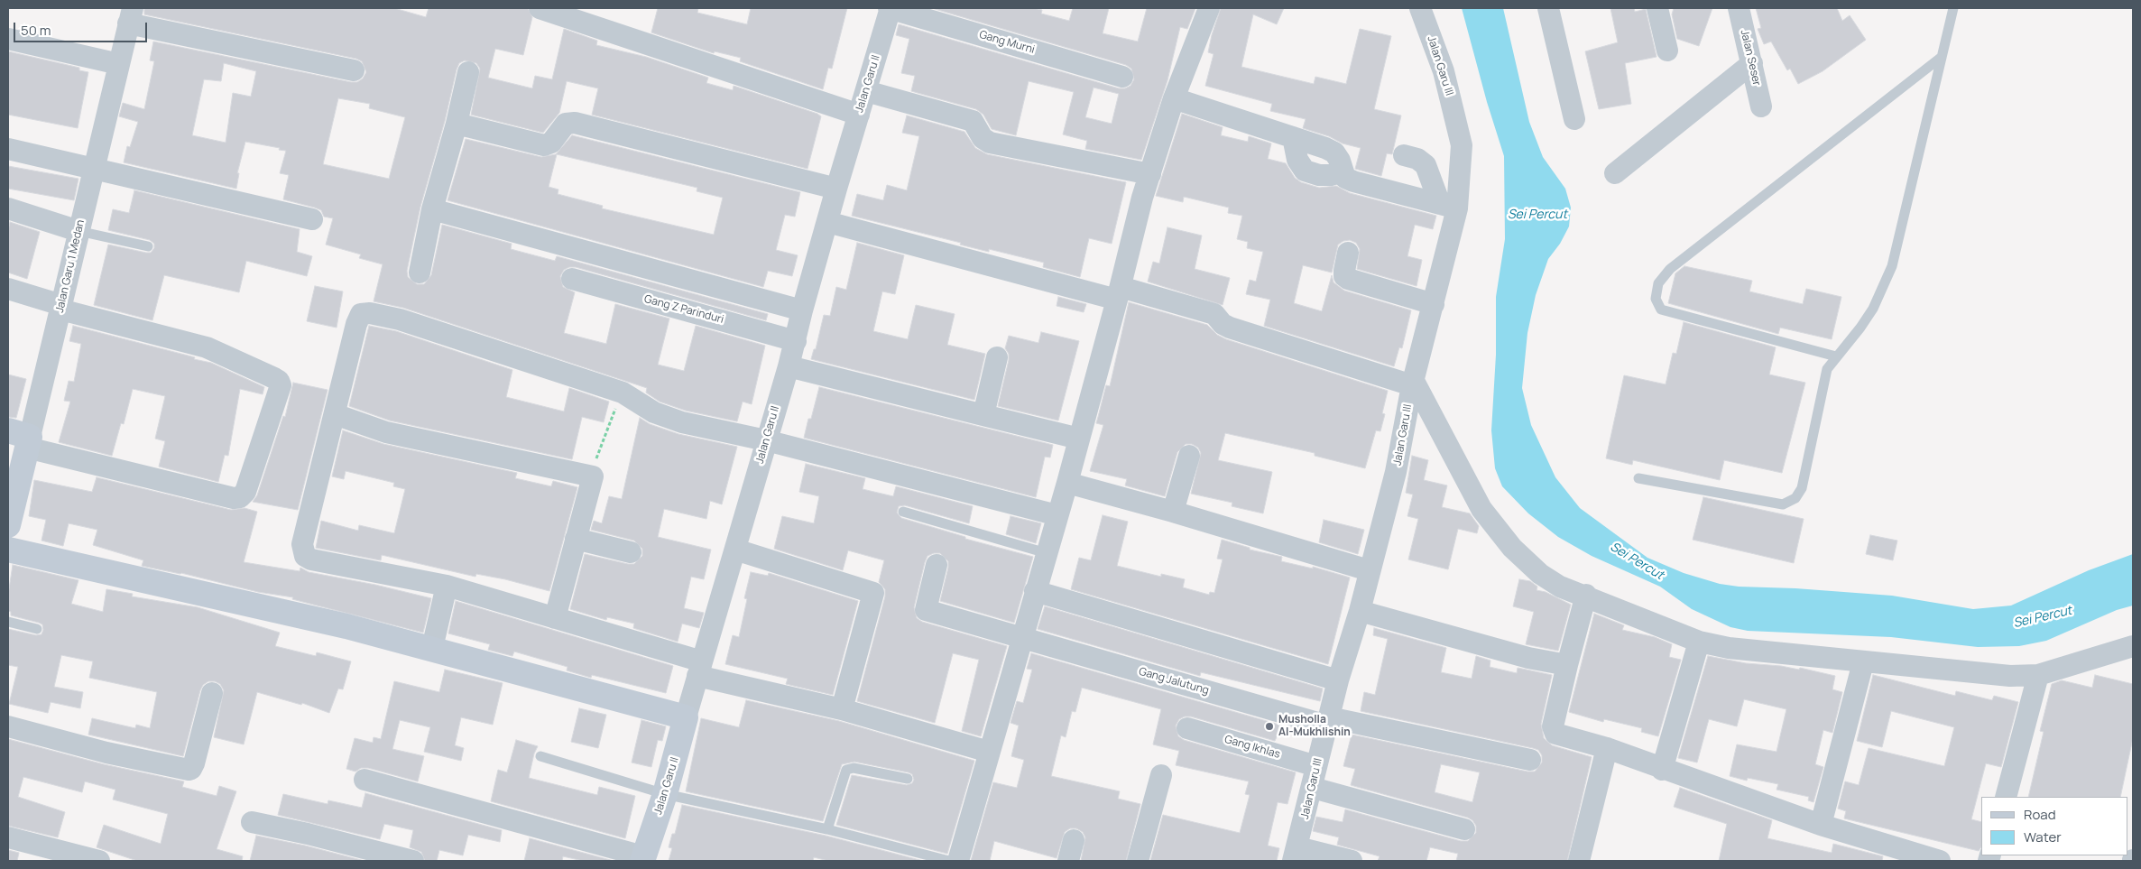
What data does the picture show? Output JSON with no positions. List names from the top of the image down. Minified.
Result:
{"streets":{"street":["Gang Murni","Jalan Seser","Jalan Garu III","Jalan Garu II","Jalan Garu 1 Medan","Gang Z Parinduri","Gang Jalutung","Gang Ikhlas"]},"crossings":[["Gang Murni","Jalan Garu II"],["Jalan Garu III","Gang Jalutung"],["Jalan Garu III","Gang Ikhlas"],["Jalan Garu II","Gang Z Parinduri"]],"water":["Sei Percut"],"places":["Musholla Al-Mukhlishin"],"legend":["Road","Water"],"scale_bar":"50 m"}
